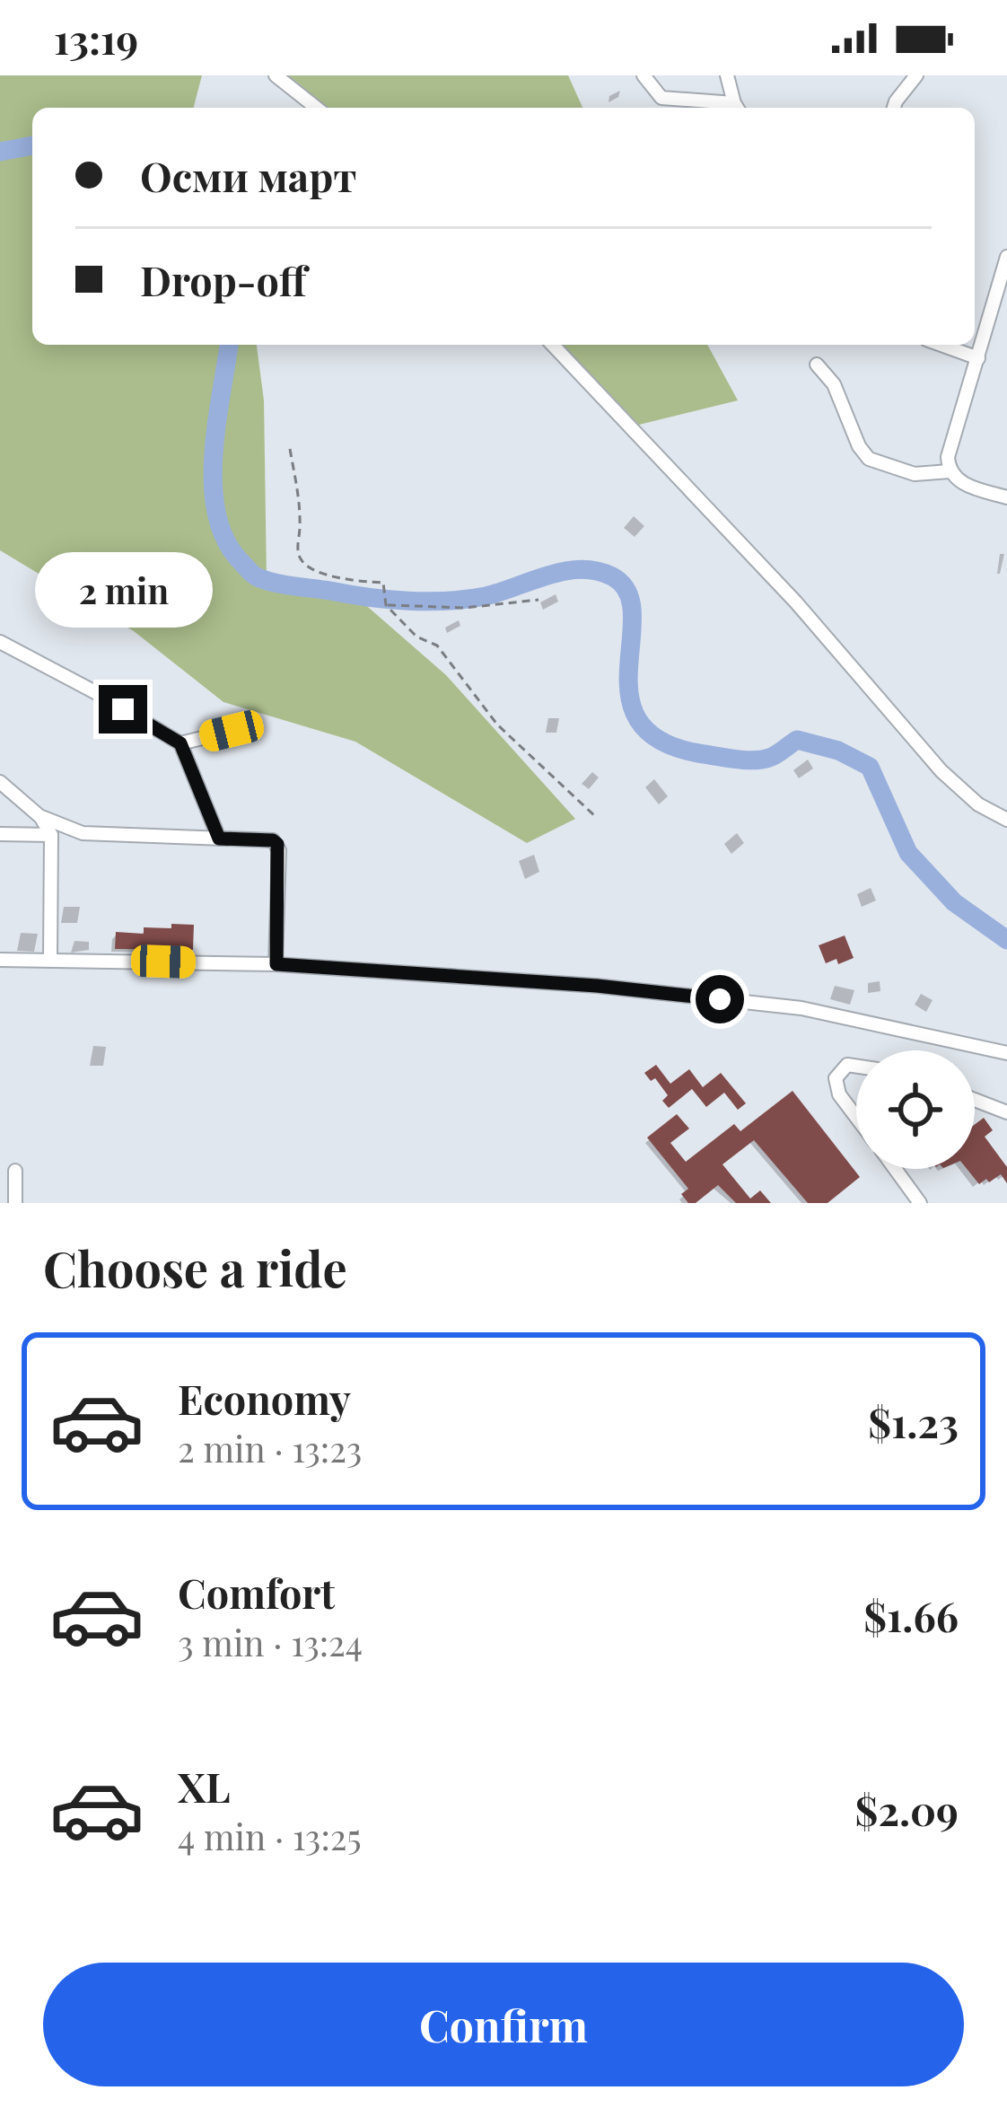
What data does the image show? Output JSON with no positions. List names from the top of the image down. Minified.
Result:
{"page":{"status":"13:19","banner":["Осми март","Drop-off"],"bubble":"2 min","heading":"Choose a ride","list":[{"name":"Economy","note":"2 min · 13:23","value":"$1.23"},{"name":"Comfort","note":"3 min · 13:24","value":"$1.66"},{"name":"XL","note":"4 min · 13:25","value":"$2.09"}],"buttons":"Confirm"}}
